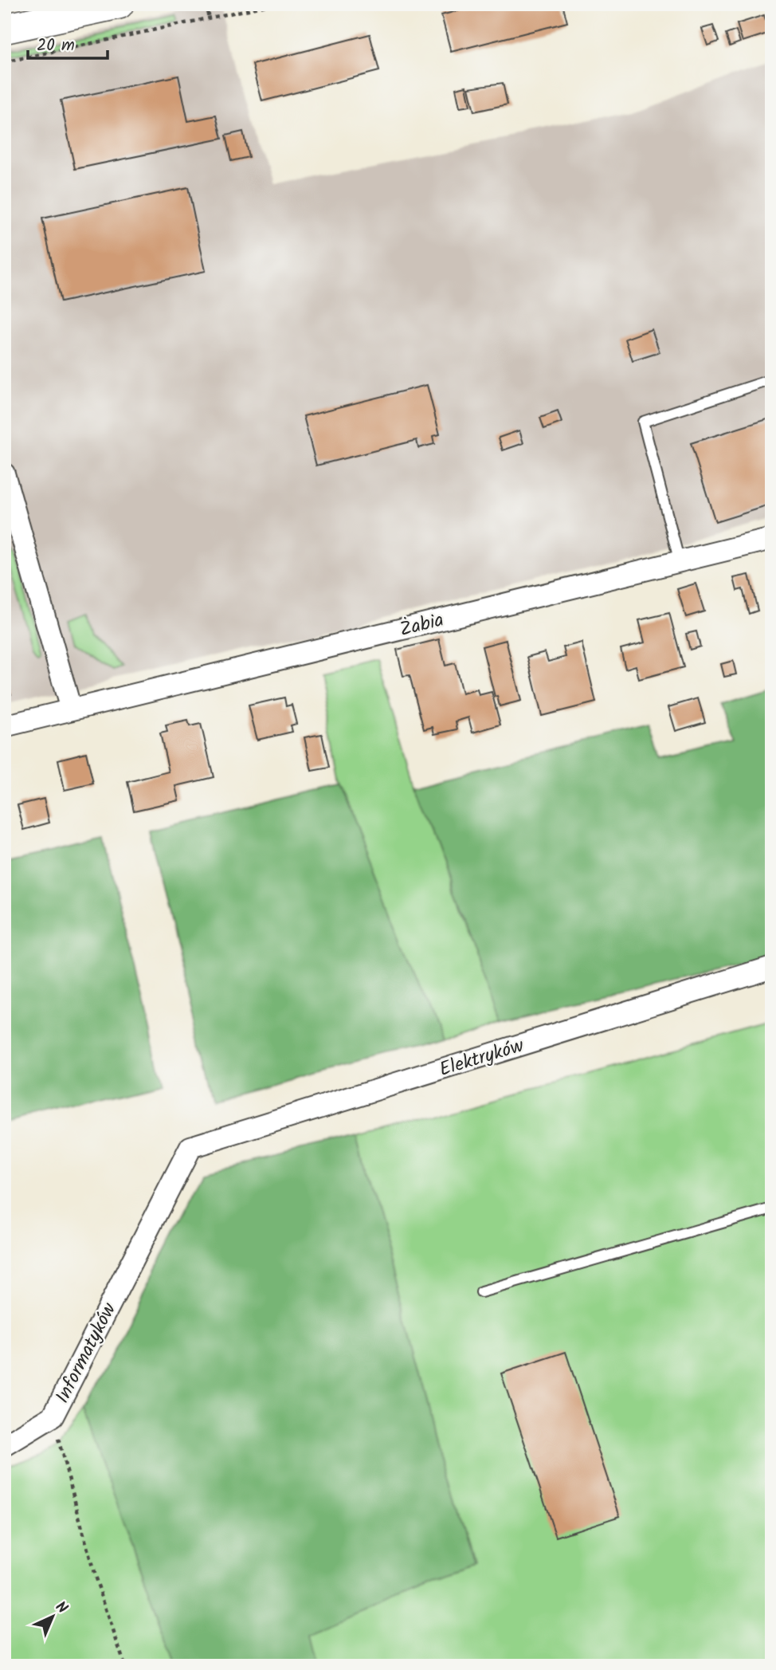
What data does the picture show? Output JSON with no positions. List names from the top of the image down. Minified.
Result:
{"streets":{"street":["Żabia","Elektryków","Informatyków"]},"crossings":[["Elektryków","Informatyków"]],"scale_bar":"20 m","north":"top right"}
